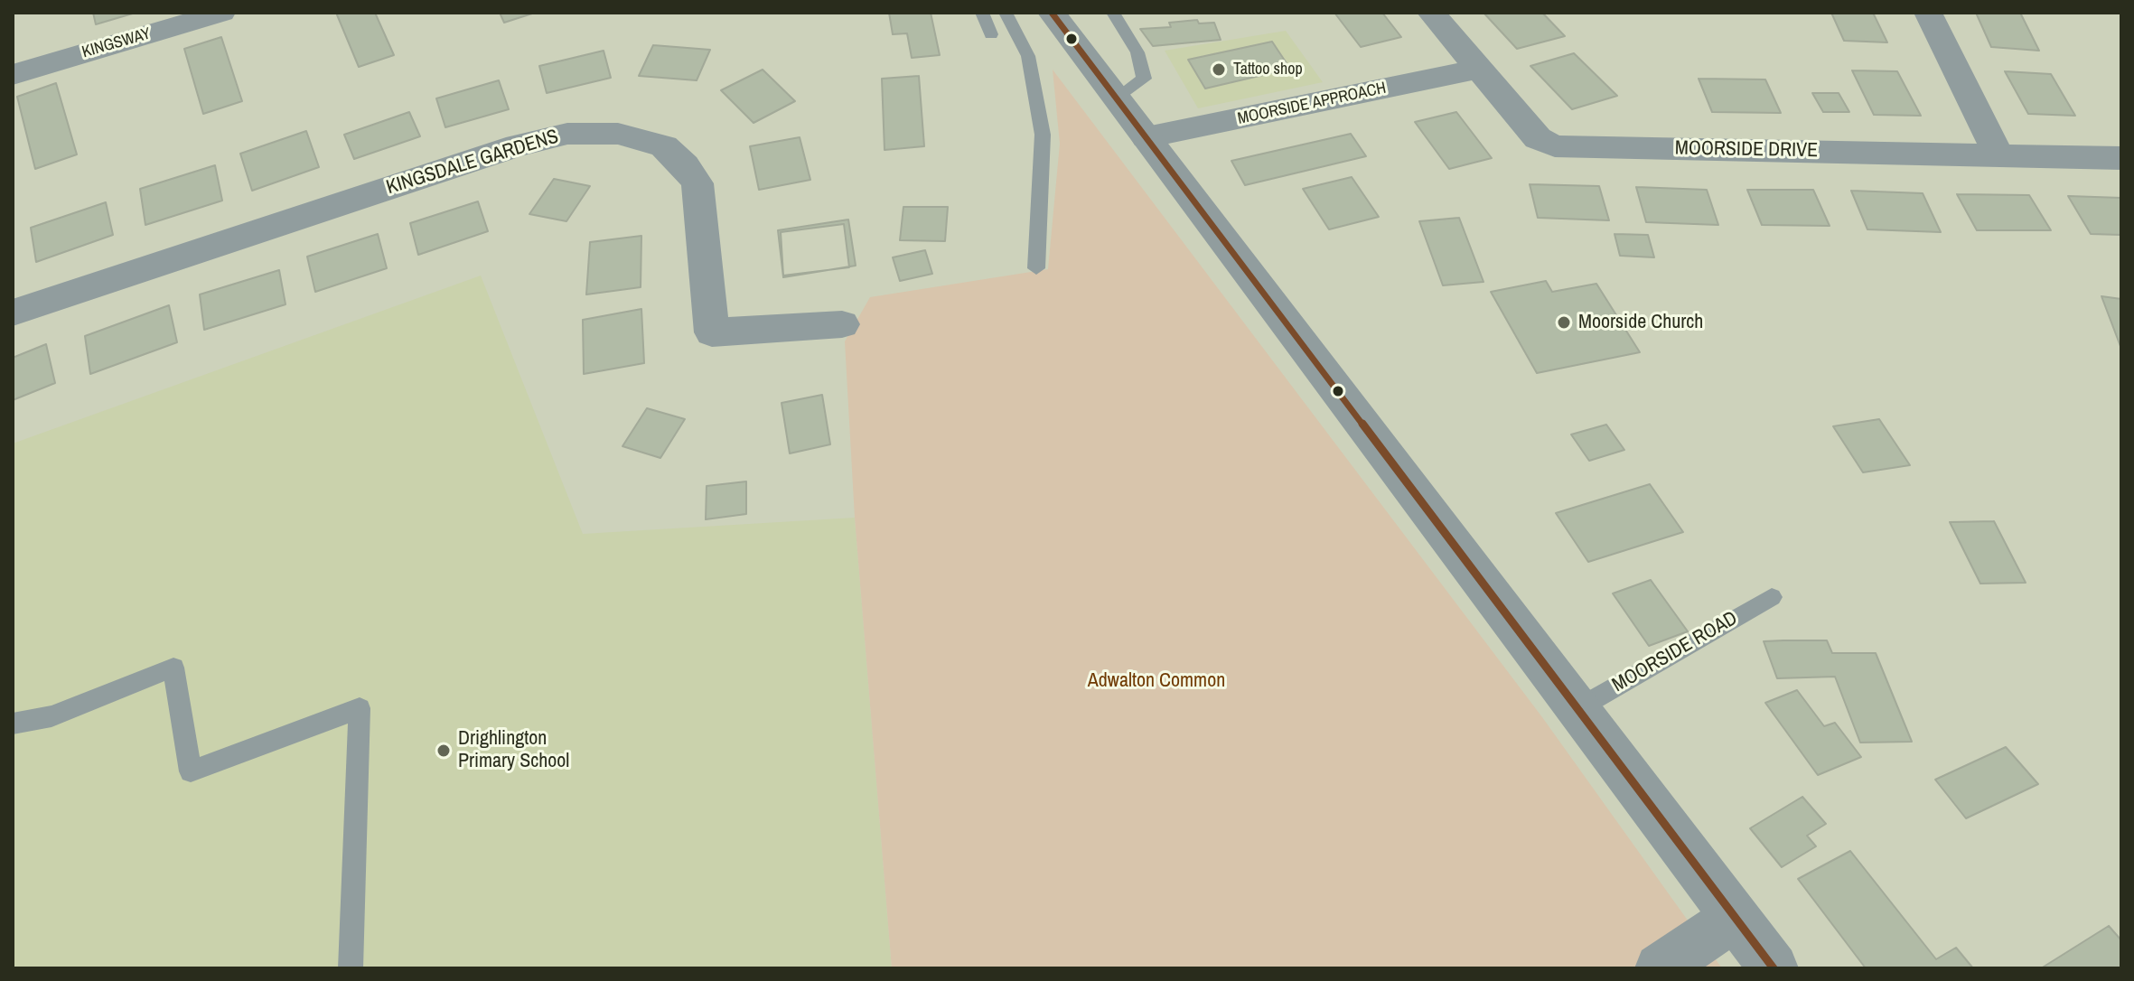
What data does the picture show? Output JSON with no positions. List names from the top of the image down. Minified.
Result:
{"streets":{"street":["KINGSWAY","MOORSIDE APPROACH","MOORSIDE DRIVE","KINGSDALE GARDENS"],"lane":["MOORSIDE ROAD"]},"crossings":[["MOORSIDE APPROACH","MOORSIDE DRIVE"]],"parks":["Adwalton Common"],"places":["Tattoo shop","Moorside Church","Drighlington Primary School"]}
